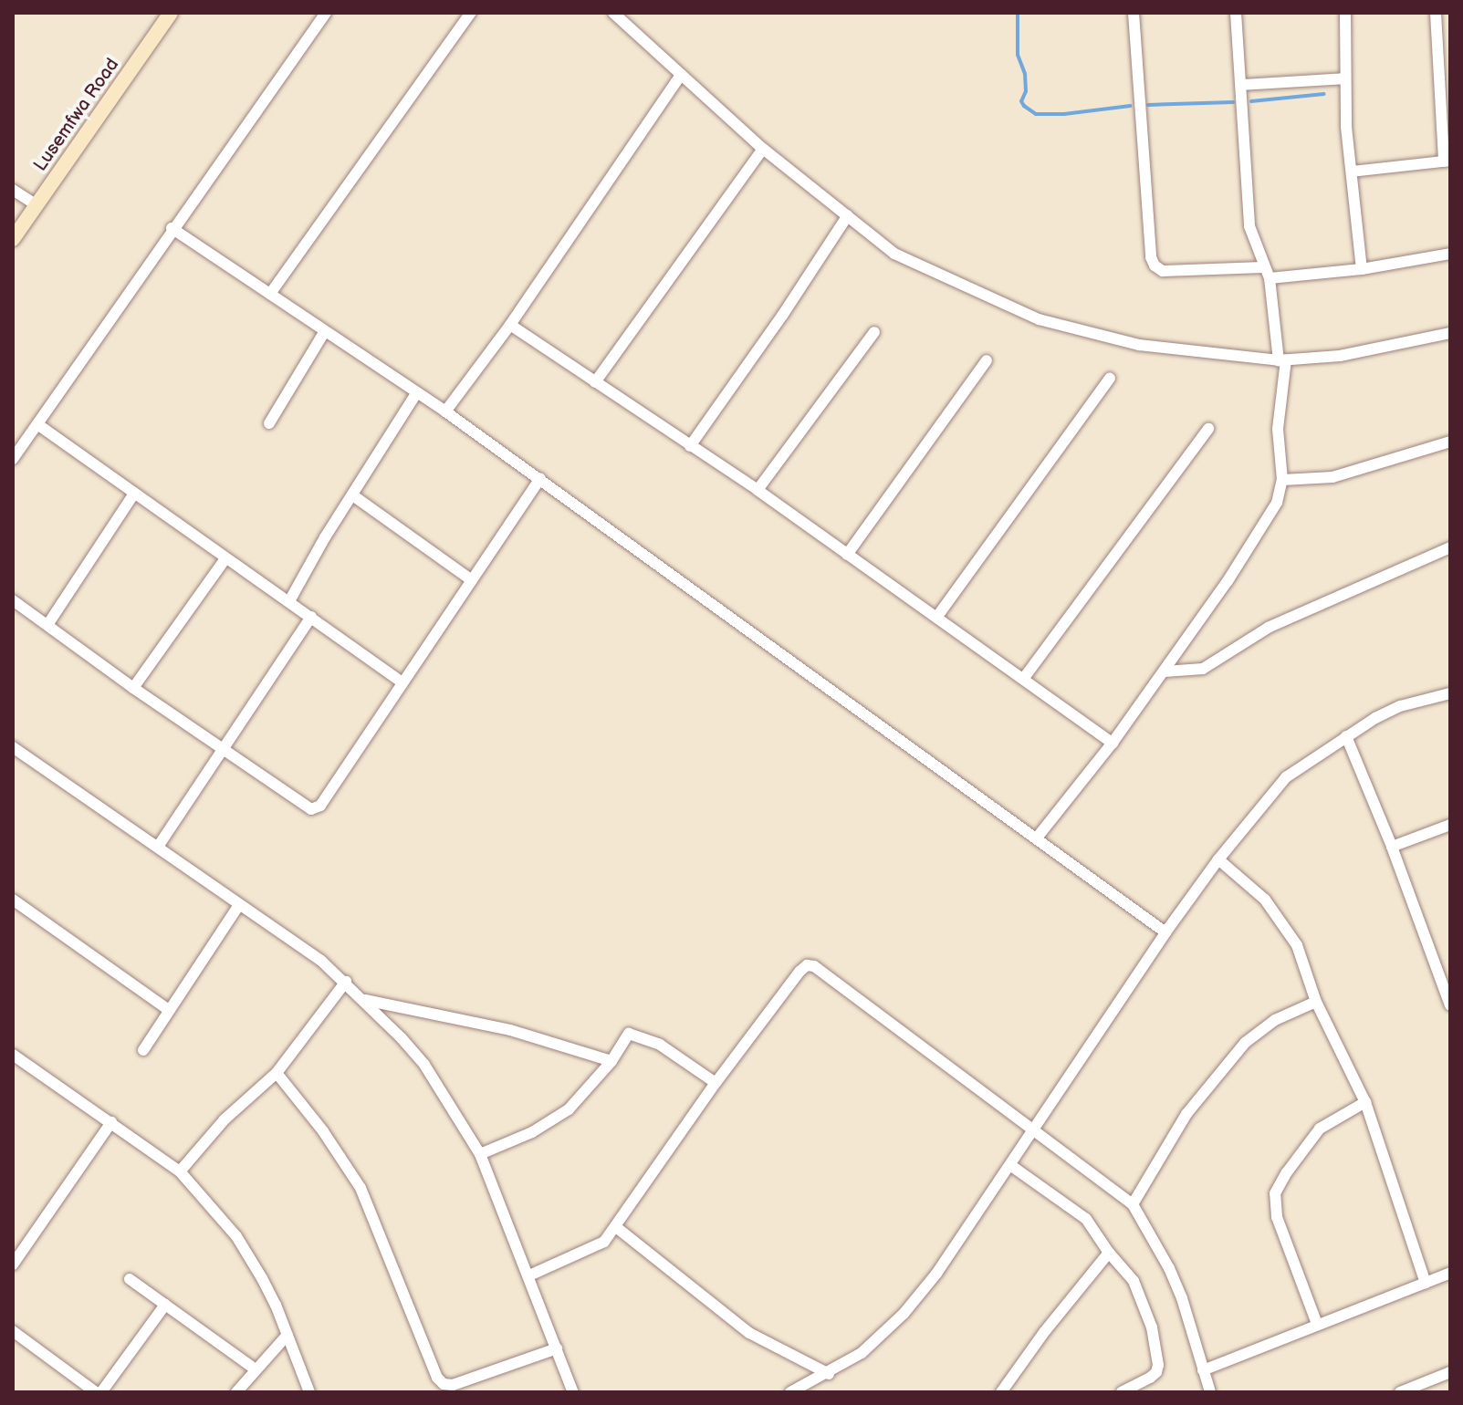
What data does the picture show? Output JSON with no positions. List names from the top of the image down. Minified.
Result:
{"streets":{"street":["Lusemfwa Road"]}}
